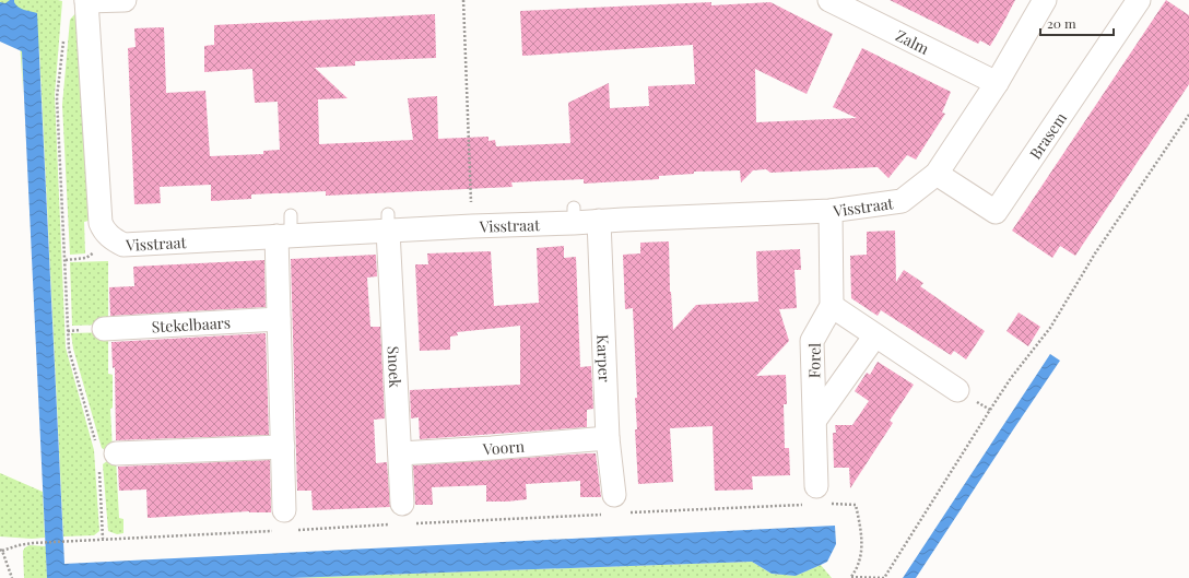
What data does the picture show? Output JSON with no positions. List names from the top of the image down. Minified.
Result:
{"streets":{"street":["Zalm","Brasem","Visstraat","Stekelbaars","Karper","Forel","Snoek","Voorn"]},"crossings":[["Zalm","Visstraat"],["Brasem","Visstraat"],["Visstraat","Karper"],["Visstraat","Snoek"],["Karper","Voorn"],["Snoek","Voorn"]],"scale_bar":"20 m"}
